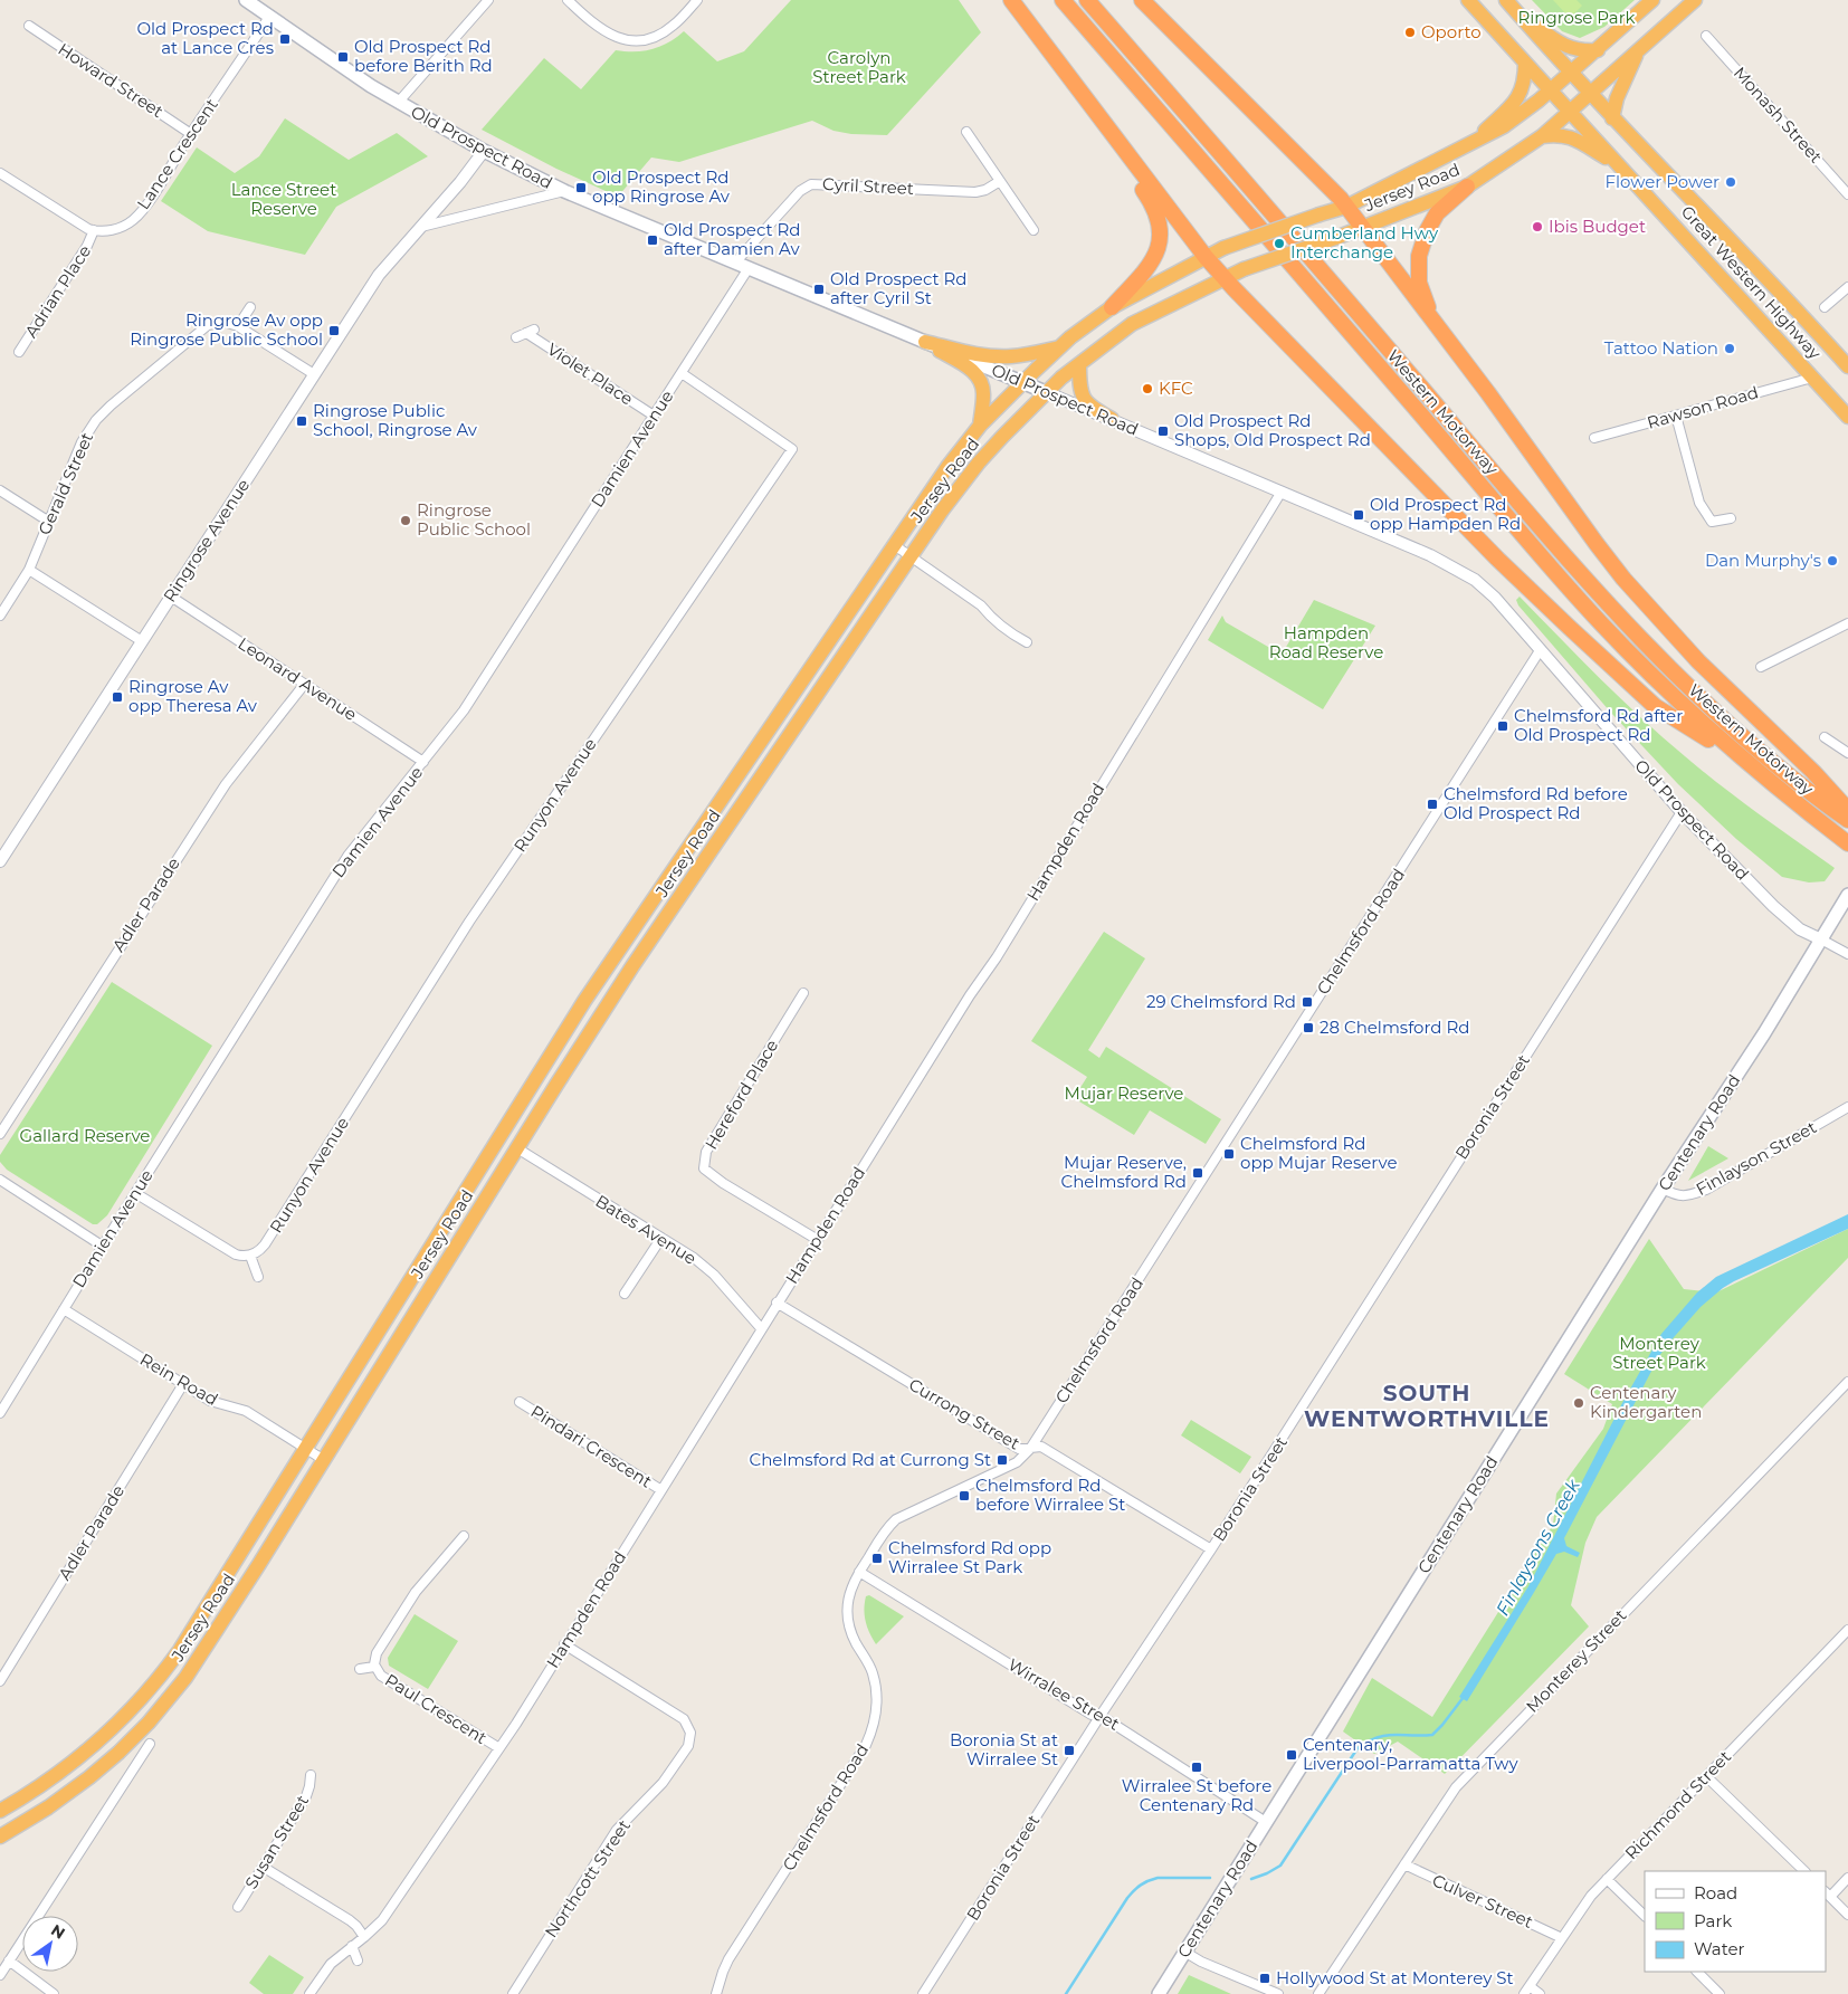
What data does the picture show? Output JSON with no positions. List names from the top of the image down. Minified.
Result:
{"streets":{"highway":["Jersey Road","Great Western Highway","Western Motorway"],"main road":["Old Prospect Road","Centenary Road"],"street":["Howard Street","Monash Street","Lance Crescent","Cyril Street","Adrian Place","Violet Place","Rawson Road","Damien Avenue","Gerald Street","Ringrose Avenue","Leonard Avenue","Runyon Avenue","Hampden Road","Adler Parade","Chelmsford Road","Hereford Place","Boronia Street","Finlayson Street","Bates Avenue","Rein Road","Currong Street","Pindari Crescent","Monterey Street","Wirralee Street","Paul Crescent","Richmond Street","Susan Street","Northcott Street","Culver Street"]},"crossings":[["Howard Street","Lance Crescent"],["Old Prospect Road","Lance Crescent"],["Old Prospect Road","Cyril Street"],["Old Prospect Road","Jersey Road"],["Old Prospect Road","Damien Avenue"],["Old Prospect Road","Ringrose Avenue"],["Old Prospect Road","Hampden Road"],["Old Prospect Road","Chelmsford Road"],["Old Prospect Road","Boronia Street"],["Old Prospect Road","Centenary Road"],["Lance Crescent","Adrian Place"],["Jersey Road","Great Western Highway"],["Jersey Road","Bates Avenue"],["Jersey Road","Rein Road"],["Great Western Highway","Rawson Road"],["Violet Place","Damien Avenue"],["Damien Avenue","Leonard Avenue"],["Damien Avenue","Runyon Avenue"],["Damien Avenue","Rein Road"],["Gerald Street","Ringrose Avenue"],["Ringrose Avenue","Leonard Avenue"],["Leonard Avenue","Adler Parade"],["Hampden Road","Hereford Place"],["Hampden Road","Bates Avenue"],["Hampden Road","Currong Street"],["Hampden Road","Pindari Crescent"],["Hampden Road","Paul Crescent"],["Hampden Road","Northcott Street"],["Adler Parade","Rein Road"],["Chelmsford Road","Currong Street"],["Chelmsford Road","Wirralee Street"],["Boronia Street","Currong Street"],["Boronia Street","Wirralee Street"],["Centenary Road","Finlayson Street"],["Centenary Road","Wirralee Street"],["Monterey Street","Culver Street"],["Richmond Street","Culver Street"]],"districts":["SOUTH WENTWORTHVILLE"],"water":["Finlaysons Creek"],"parks":["Ringrose Park","Carolyn Street Park","Lance Street Reserve","Hampden Road Reserve","Mujar Reserve","Gallard Reserve","Monterey Street Park"],"places":{"other":["Oporto","Flower Power","Ibis Budget","Cumberland Hwy Interchange","Tattoo Nation","KFC","Ringrose Public School","Dan Murphy's","Centenary Kindergarten"],"transit":["Old Prospect Rd at Lance Cres","Old Prospect Rd before Berith Rd","Old Prospect Rd opp Ringrose Av","Old Prospect Rd after Damien Av","Old Prospect Rd after Cyril St","Ringrose Av opp Ringrose Public School","Ringrose Public School, Ringrose Av","Old Prospect Rd Shops, Old Prospect Rd","Old Prospect Rd opp Hampden Rd","Ringrose Av opp Theresa Av","Chelmsford Rd after Old Prospect Rd","Chelmsford Rd before Old Prospect Rd","29 Chelmsford Rd","28 Chelmsford Rd","Chelmsford Rd opp Mujar Reserve","Mujar Reserve, Chelmsford Rd","Chelmsford Rd at Currong St","Chelmsford Rd before Wirralee St","Chelmsford Rd opp Wirralee St Park","Boronia St at Wirralee St","Centenary, Liverpool-Parramatta Twy","Wirralee St before Centenary Rd","Hollywood St at Monterey St"]},"legend":["Road","Park","Water"],"north":"top right"}
